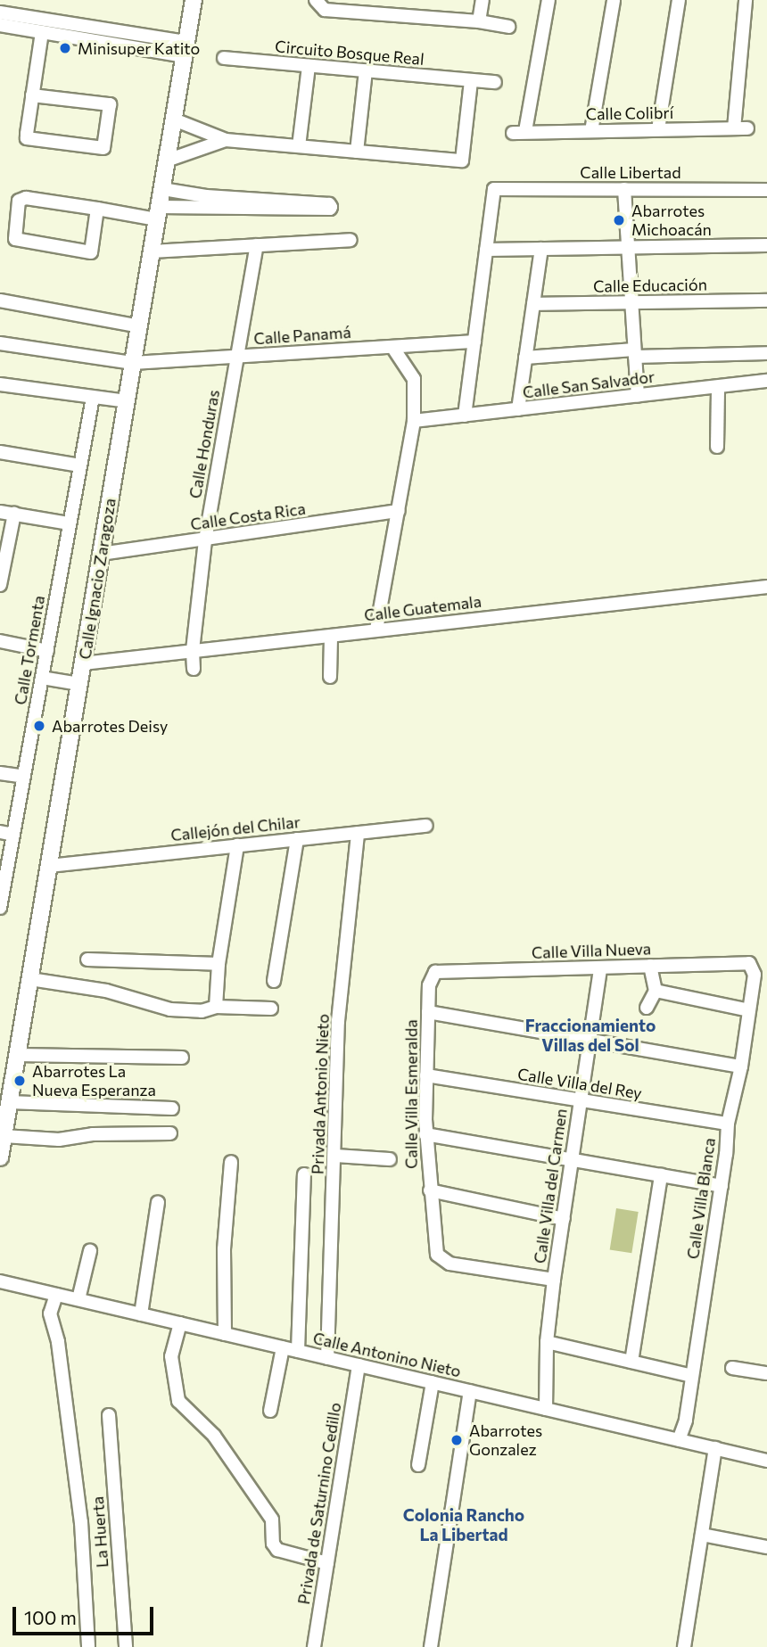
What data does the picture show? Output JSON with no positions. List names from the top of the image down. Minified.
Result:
{"streets":{"main road":["Calle Ignacio Zaragoza"],"street":["Circuito Bosque Real","Calle Colibrí","Calle Libertad","Calle Educación","Calle Panamá","Calle San Salvador","Calle Honduras","Calle Costa Rica","Calle Guatemala","Calle Tormenta","Callejón del Chilar","Calle Villa Nueva","Calle Villa del Rey","Privada Antonio Nieto","Calle Villa Esmeralda","Calle Villa del Carmen","Calle Villa Blanca","Calle Antonino Nieto","Privada de Saturnino Cedillo","La Huerta"]},"crossings":[["Calle Panamá","Calle Honduras"],["Calle Panamá","Calle Ignacio Zaragoza"],["Calle Honduras","Calle Costa Rica"],["Calle Honduras","Calle Guatemala"],["Calle Costa Rica","Calle Ignacio Zaragoza"],["Calle Ignacio Zaragoza","Calle Guatemala"],["Calle Ignacio Zaragoza","Callejón del Chilar"],["Calle Guatemala","Calle Tormenta"],["Callejón del Chilar","Privada Antonio Nieto"],["Calle Villa Nueva","Calle Villa Esmeralda"],["Calle Villa Nueva","Calle Villa del Carmen"],["Calle Villa Nueva","Calle Villa Blanca"],["Calle Villa del Rey","Calle Villa Esmeralda"],["Calle Villa del Rey","Calle Villa del Carmen"],["Calle Villa del Rey","Calle Villa Blanca"],["Privada Antonio Nieto","Calle Antonino Nieto"],["Calle Villa Esmeralda","Calle Villa del Carmen"],["Calle Villa del Carmen","Calle Antonino Nieto"],["Calle Villa Blanca","Calle Antonino Nieto"],["Calle Antonino Nieto","Privada de Saturnino Cedillo"]],"districts":["Fraccionamiento Villas del Sol","Colonia Rancho La Libertad"],"places":["Minisuper Katito","Abarrotes Michoacán","Abarrotes Deisy","Abarrotes La Nueva Esperanza","Abarrotes Gonzalez"],"scale_bar":"100 m"}
